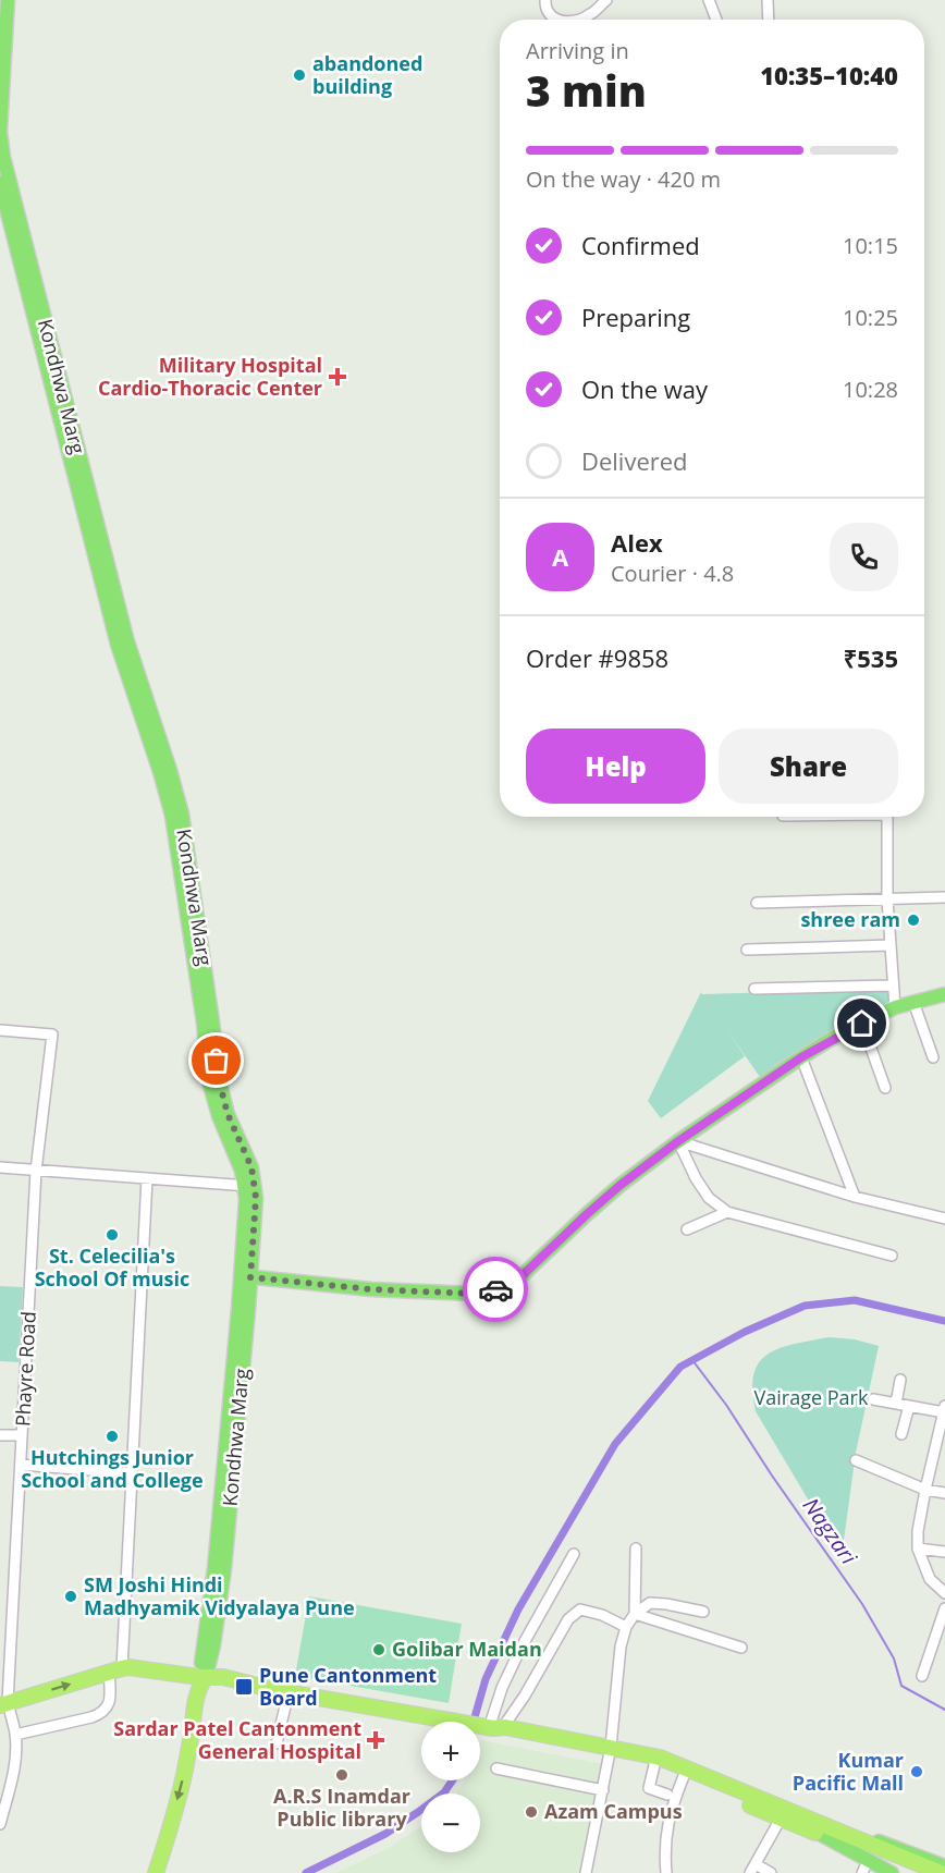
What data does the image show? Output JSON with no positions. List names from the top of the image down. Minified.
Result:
{"streets":{"main road":["Kondhwa Marg"],"street":["Phayre Road"]},"water":["Nagzari"],"parks":["Vairage Park"],"places":{"other":["abandoned building","shree ram","St. Celecilia's School Of music","Hutchings Junior School and College","SM Joshi Hindi Madhyamik Vidyalaya Pune","Golibar Maidan","Kumar Pacific Mall","A.R.S Inamdar Public library","Azam Campus"],"health":["Military Hospital Cardio-Thoracic Center","Sardar Patel Cantonment General Hospital"],"transit":["Pune Cantonment Board"]},"page":{"heading":["3 min","Arriving in","10:35–10:40"],"panel":["Alex","Courier · 4.8","Order #9858","₹535"],"bar":"On the way · 420 m","list":[["Confirmed","10:15"],["Preparing","10:25"],["On the way","10:28"],"Delivered"],"round":"A","buttons":["Help","Share"],"map_buttons":["+","−"]}}
